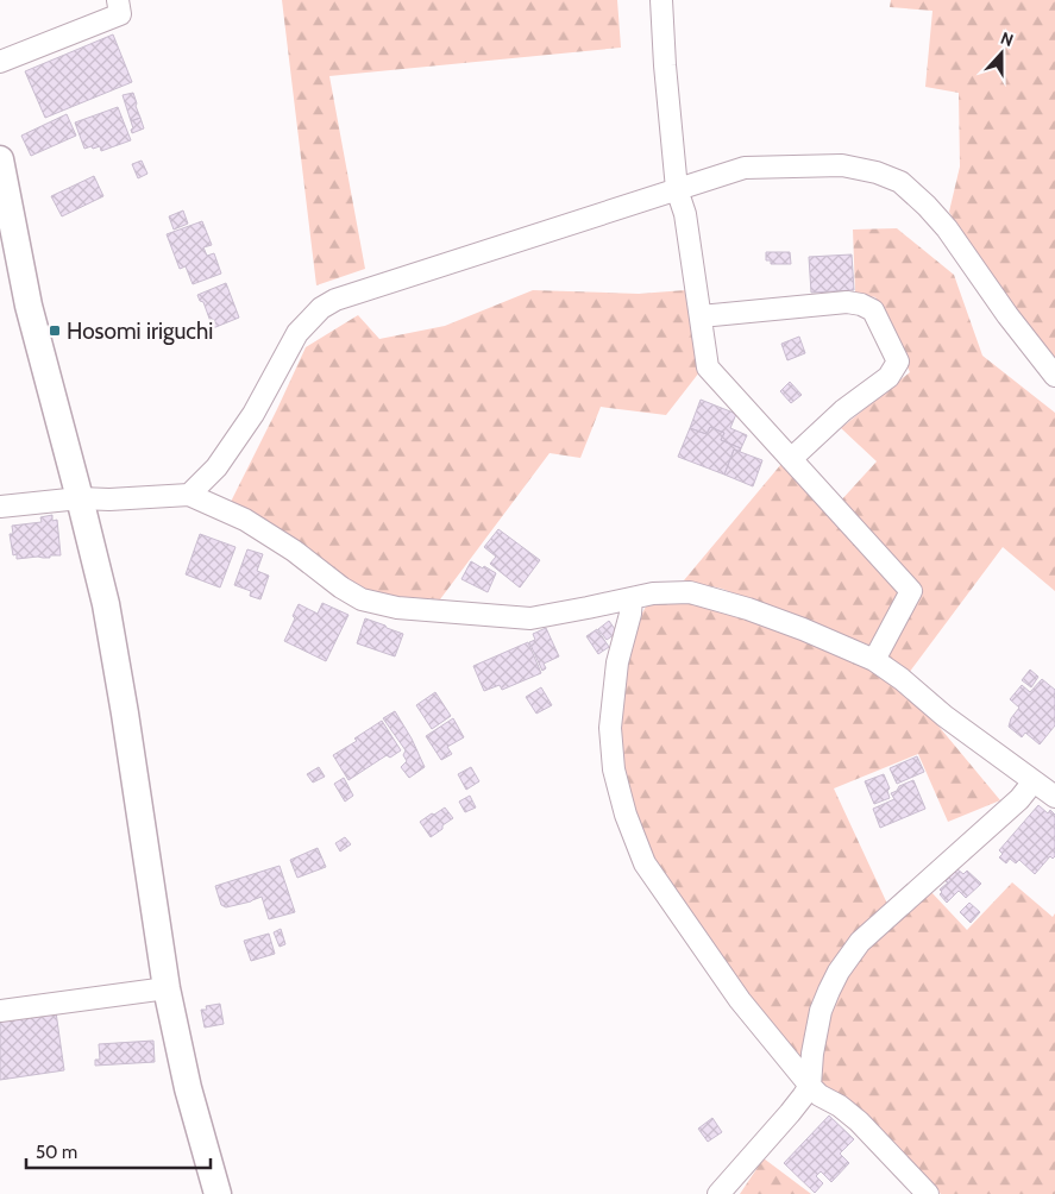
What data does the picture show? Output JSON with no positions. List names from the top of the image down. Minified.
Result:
{"places":{"transit":["Hosomi iriguchi"]},"scale_bar":"50 m","north":"top"}
